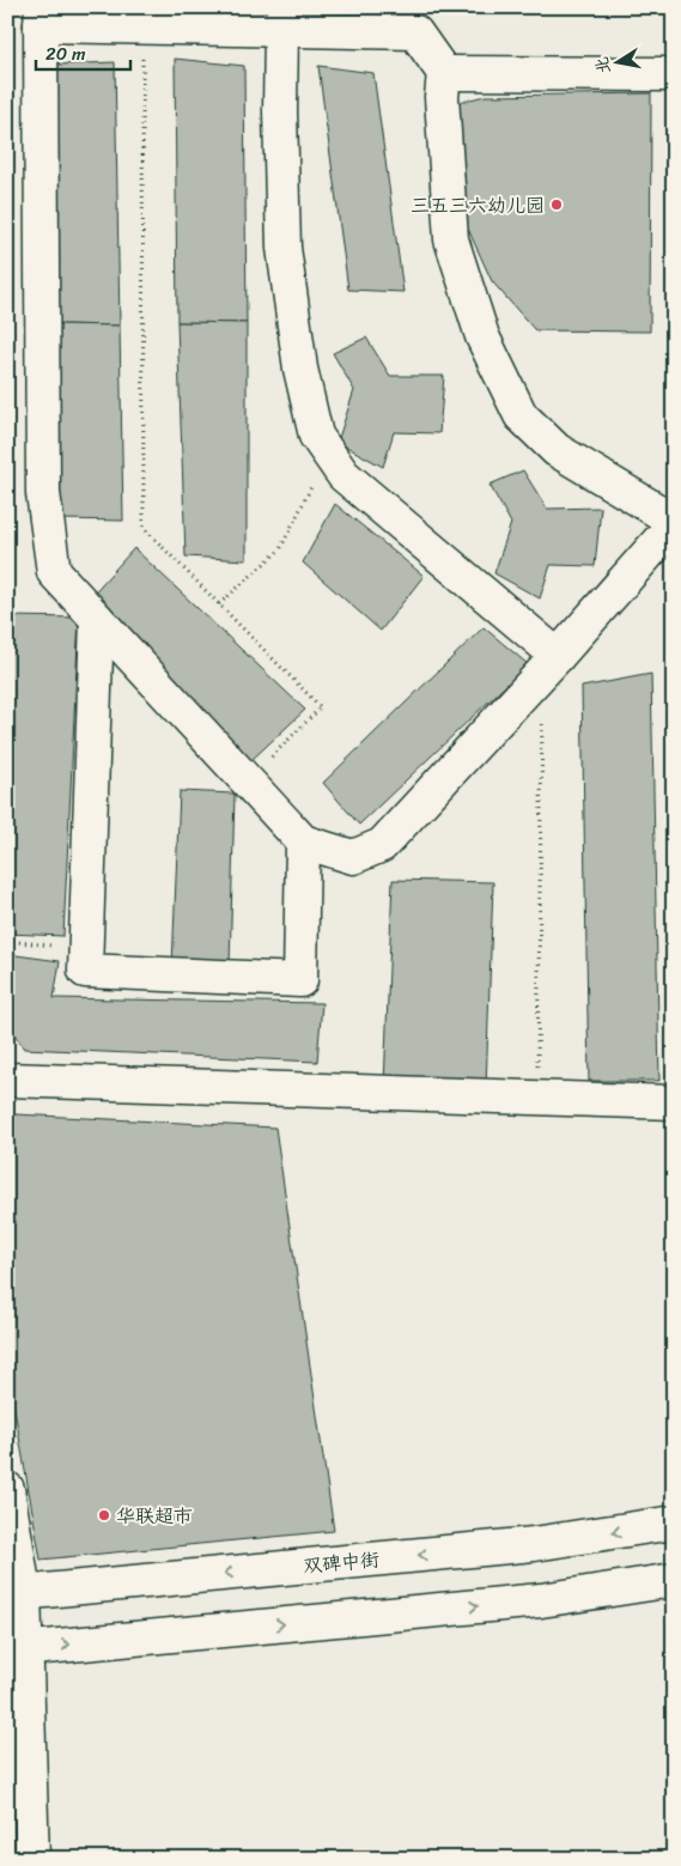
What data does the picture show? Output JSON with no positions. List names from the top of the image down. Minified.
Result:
{"streets":{"street":["双碑中街"]},"places":["三五三六幼儿园","华联超市"],"scale_bar":"20 m","north":"left"}
